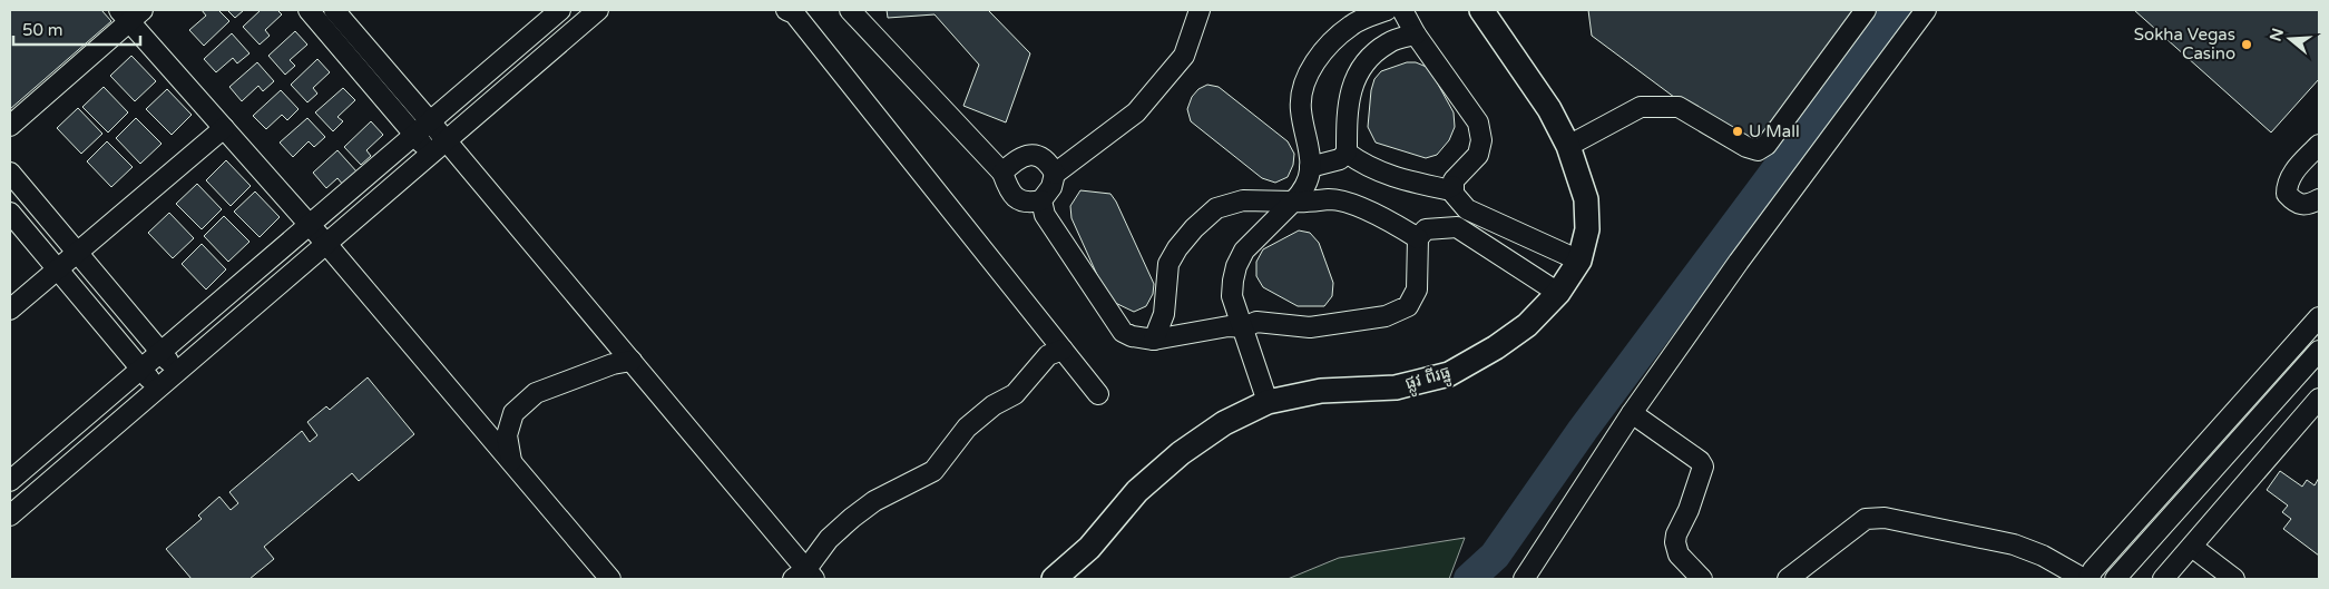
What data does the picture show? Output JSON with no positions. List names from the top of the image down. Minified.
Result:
{"streets":{"main road":["ផ្លូវ ពីរធ្នូ"]},"places":["Sokha Vegas Casino","U Mall"],"scale_bar":"50 m","north":"left"}
